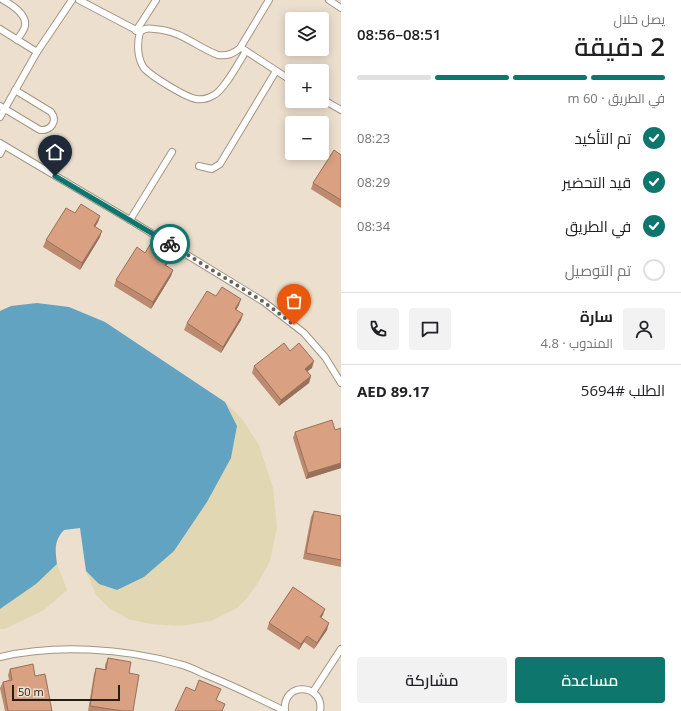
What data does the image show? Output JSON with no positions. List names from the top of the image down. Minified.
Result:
{"scale_bar":"50 m","page":{"heading":["2 دقيقة","يصل خلال","08:51–08:56"],"panel":["سارة","المندوب · 4.8","الطلب #5694","AED 89.17"],"map_buttons":["+","−"],"bar":"في الطريق · 60 m","list":[["تم التأكيد","08:23"],["قيد التحضير","08:29"],["في الطريق","08:34"],"تم التوصيل"],"buttons":["مساعدة","مشاركة"],"scale":"50 m"}}
